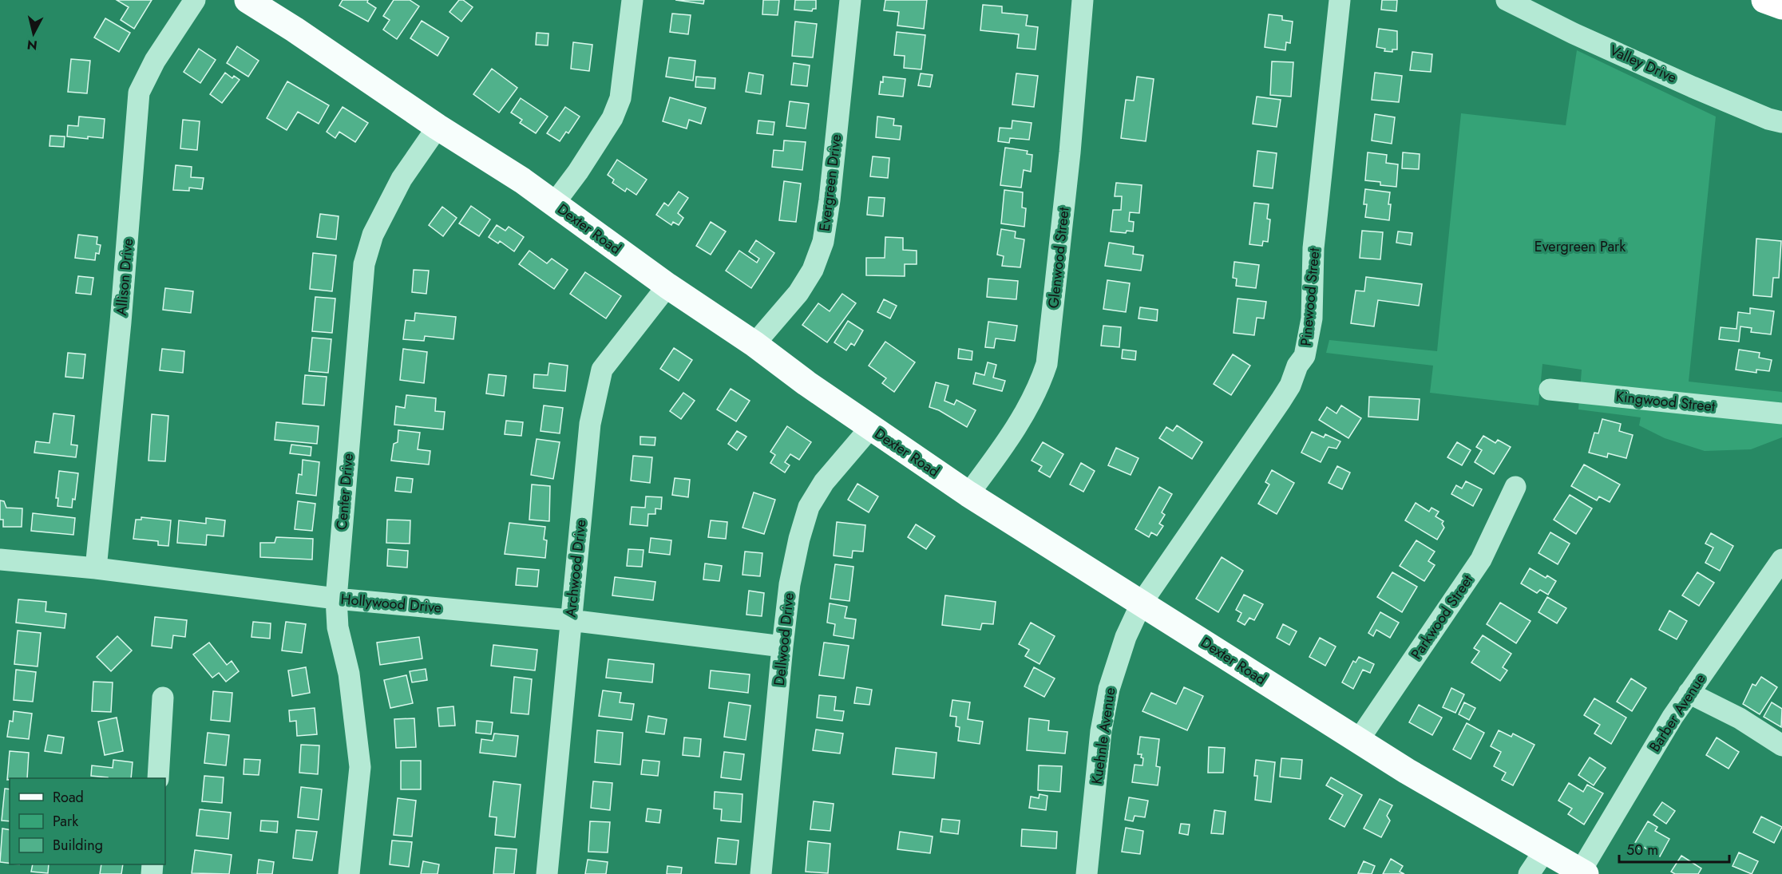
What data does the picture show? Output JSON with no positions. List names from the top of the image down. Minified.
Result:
{"streets":{"main road":["Dexter Road"],"street":["Valley Drive","Evergreen Drive","Glenwood Street","Allison Drive","Pinewood Street","Kingwood Street","Center Drive","Archwood Drive","Hollywood Drive","Parkwood Street","Dellwood Drive","Barber Avenue","Kuehnle Avenue"]},"crossings":[["Evergreen Drive","Dexter Road"],["Dexter Road","Glenwood Street"],["Dexter Road","Pinewood Street"],["Dexter Road","Center Drive"],["Dexter Road","Archwood Drive"],["Dexter Road","Parkwood Street"],["Dexter Road","Dellwood Drive"],["Dexter Road","Barber Avenue"],["Dexter Road","Kuehnle Avenue"],["Allison Drive","Hollywood Drive"],["Pinewood Street","Kuehnle Avenue"],["Center Drive","Hollywood Drive"],["Archwood Drive","Hollywood Drive"],["Hollywood Drive","Dellwood Drive"]],"parks":["Evergreen Park"],"legend":["Road","Park","Building"],"scale_bar":"50 m","north":"bottom"}
